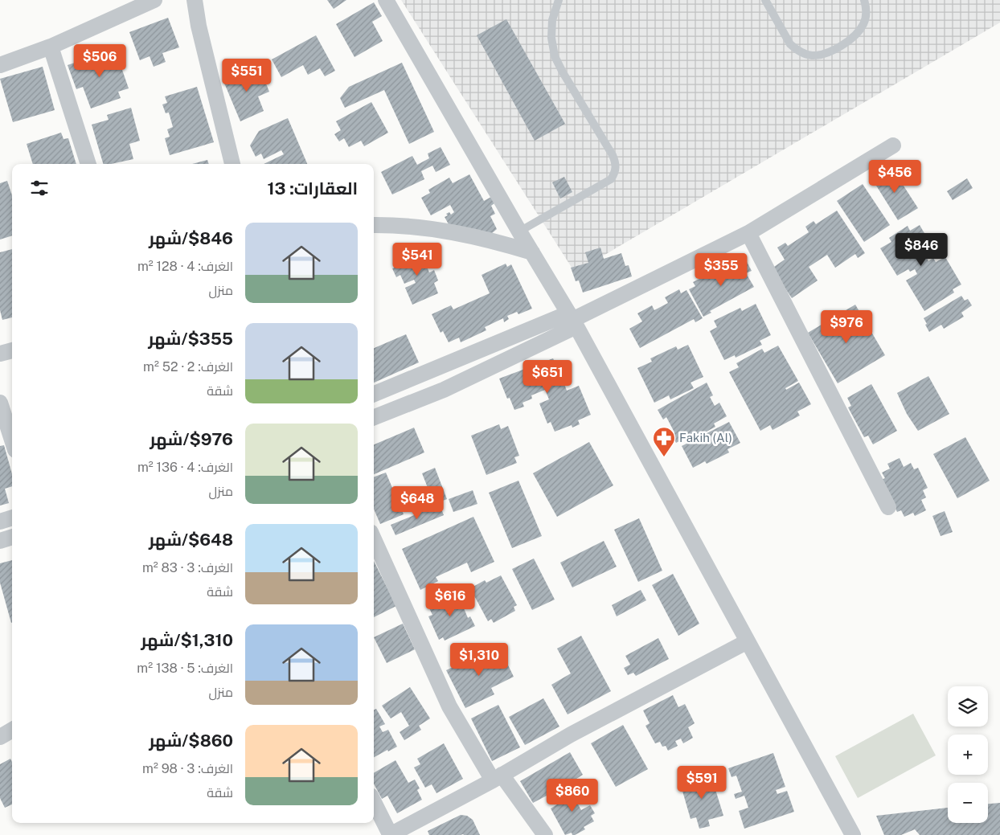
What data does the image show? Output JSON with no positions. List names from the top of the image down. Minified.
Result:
{"places":{"pharmacy":["Fakih (Al)"]},"page":{"price":["$506","$551","$456","$846","$541","$355","$976","$651","$648","$616","$1,310","$591","$860"],"heading":"العقارات: 13","list":[{"name":"$846/شهر","note":"الغرف: 4 · 128 m² · منزل"},{"name":"$355/شهر","note":"الغرف: 2 · 52 m² · شقة"},{"name":"$976/شهر","note":"الغرف: 4 · 136 m² · منزل"},{"name":"$648/شهر","note":"الغرف: 3 · 83 m² · شقة"},{"name":"$1,310/شهر","note":"الغرف: 5 · 138 m² · منزل"},{"name":"$860/شهر","note":"الغرف: 3 · 98 m² · شقة"}],"map_buttons":["+","−"]}}
